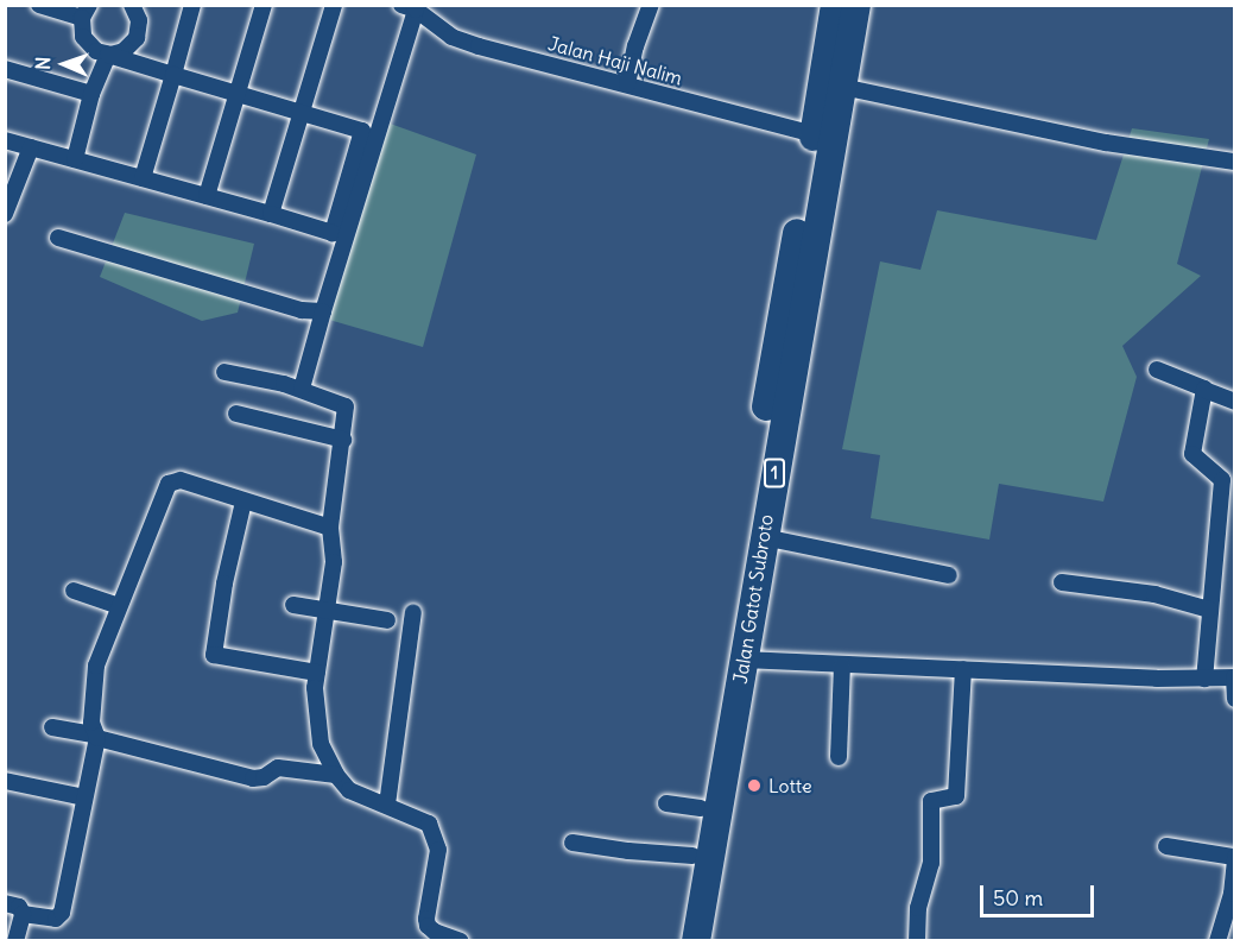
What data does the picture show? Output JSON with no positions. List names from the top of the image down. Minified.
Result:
{"streets":{"highway":["1","Jalan Gatot Subroto"],"street":["Jalan Haji Nalim"]},"crossings":[["Jalan Haji Nalim","Jalan Gatot Subroto"]],"places":["Lotte"],"scale_bar":"50 m","north":"left"}
